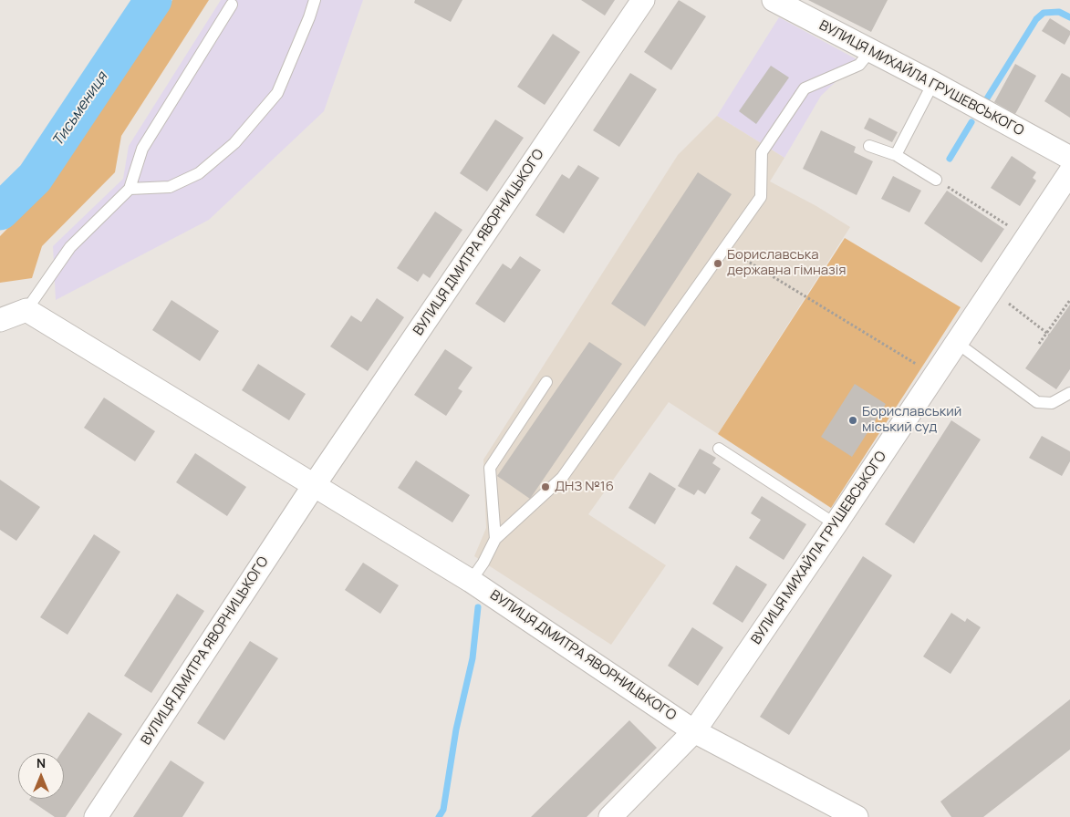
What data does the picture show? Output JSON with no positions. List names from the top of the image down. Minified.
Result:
{"streets":{"street":["ВУЛИЦЯ МИХАЙЛА ГРУШЕВСЬКОГО","ВУЛИЦЯ ДМИТРА ЯВОРНИЦЬКОГО"]},"crossings":[["ВУЛИЦЯ МИХАЙЛА ГРУШЕВСЬКОГО","ВУЛИЦЯ ДМИТРА ЯВОРНИЦЬКОГО"]],"water":["Тисьмениця"],"places":["Бориславська державна гімназія","Бориславський міський суд","ДНЗ №16"],"north":"top"}
